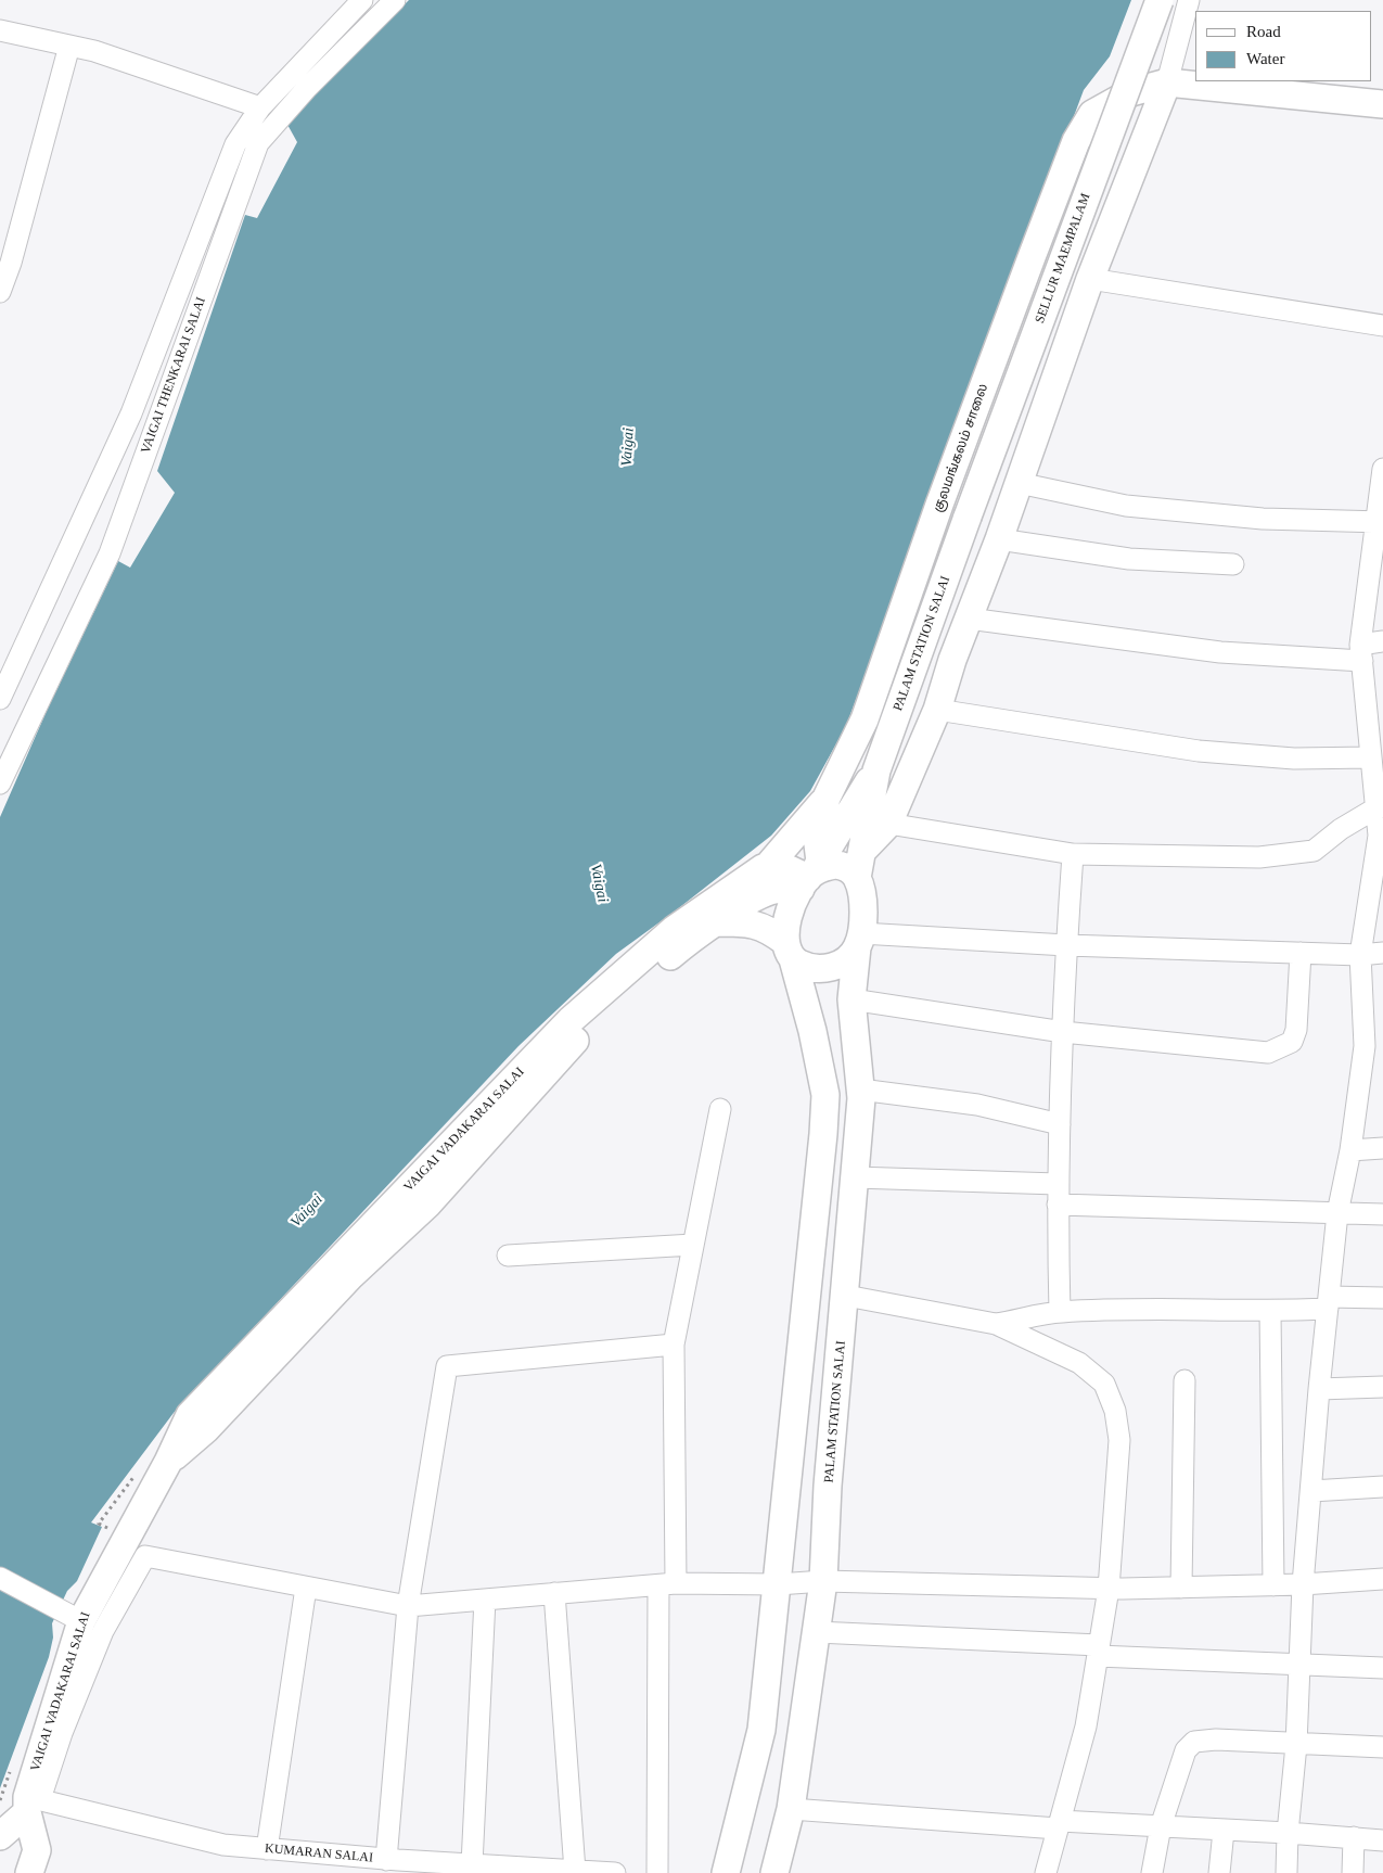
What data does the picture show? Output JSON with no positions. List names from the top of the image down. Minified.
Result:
{"streets":{"main road":["SELLUR MAEMPALAM","குலமங்கலம் சாலை","PALAM STATION SALAI","VAIGAI VADAKARAI SALAI"],"street":["VAIGAI THENKARAI SALAI","KUMARAN SALAI"]},"crossings":[["SELLUR MAEMPALAM","PALAM STATION SALAI"],["குலமங்கலம் சாலை","PALAM STATION SALAI"],["குலமங்கலம் சாலை","VAIGAI VADAKARAI SALAI"],["PALAM STATION SALAI","VAIGAI VADAKARAI SALAI"],["VAIGAI VADAKARAI SALAI","KUMARAN SALAI"]],"water":["Vaigai"],"legend":["Road","Water"]}
